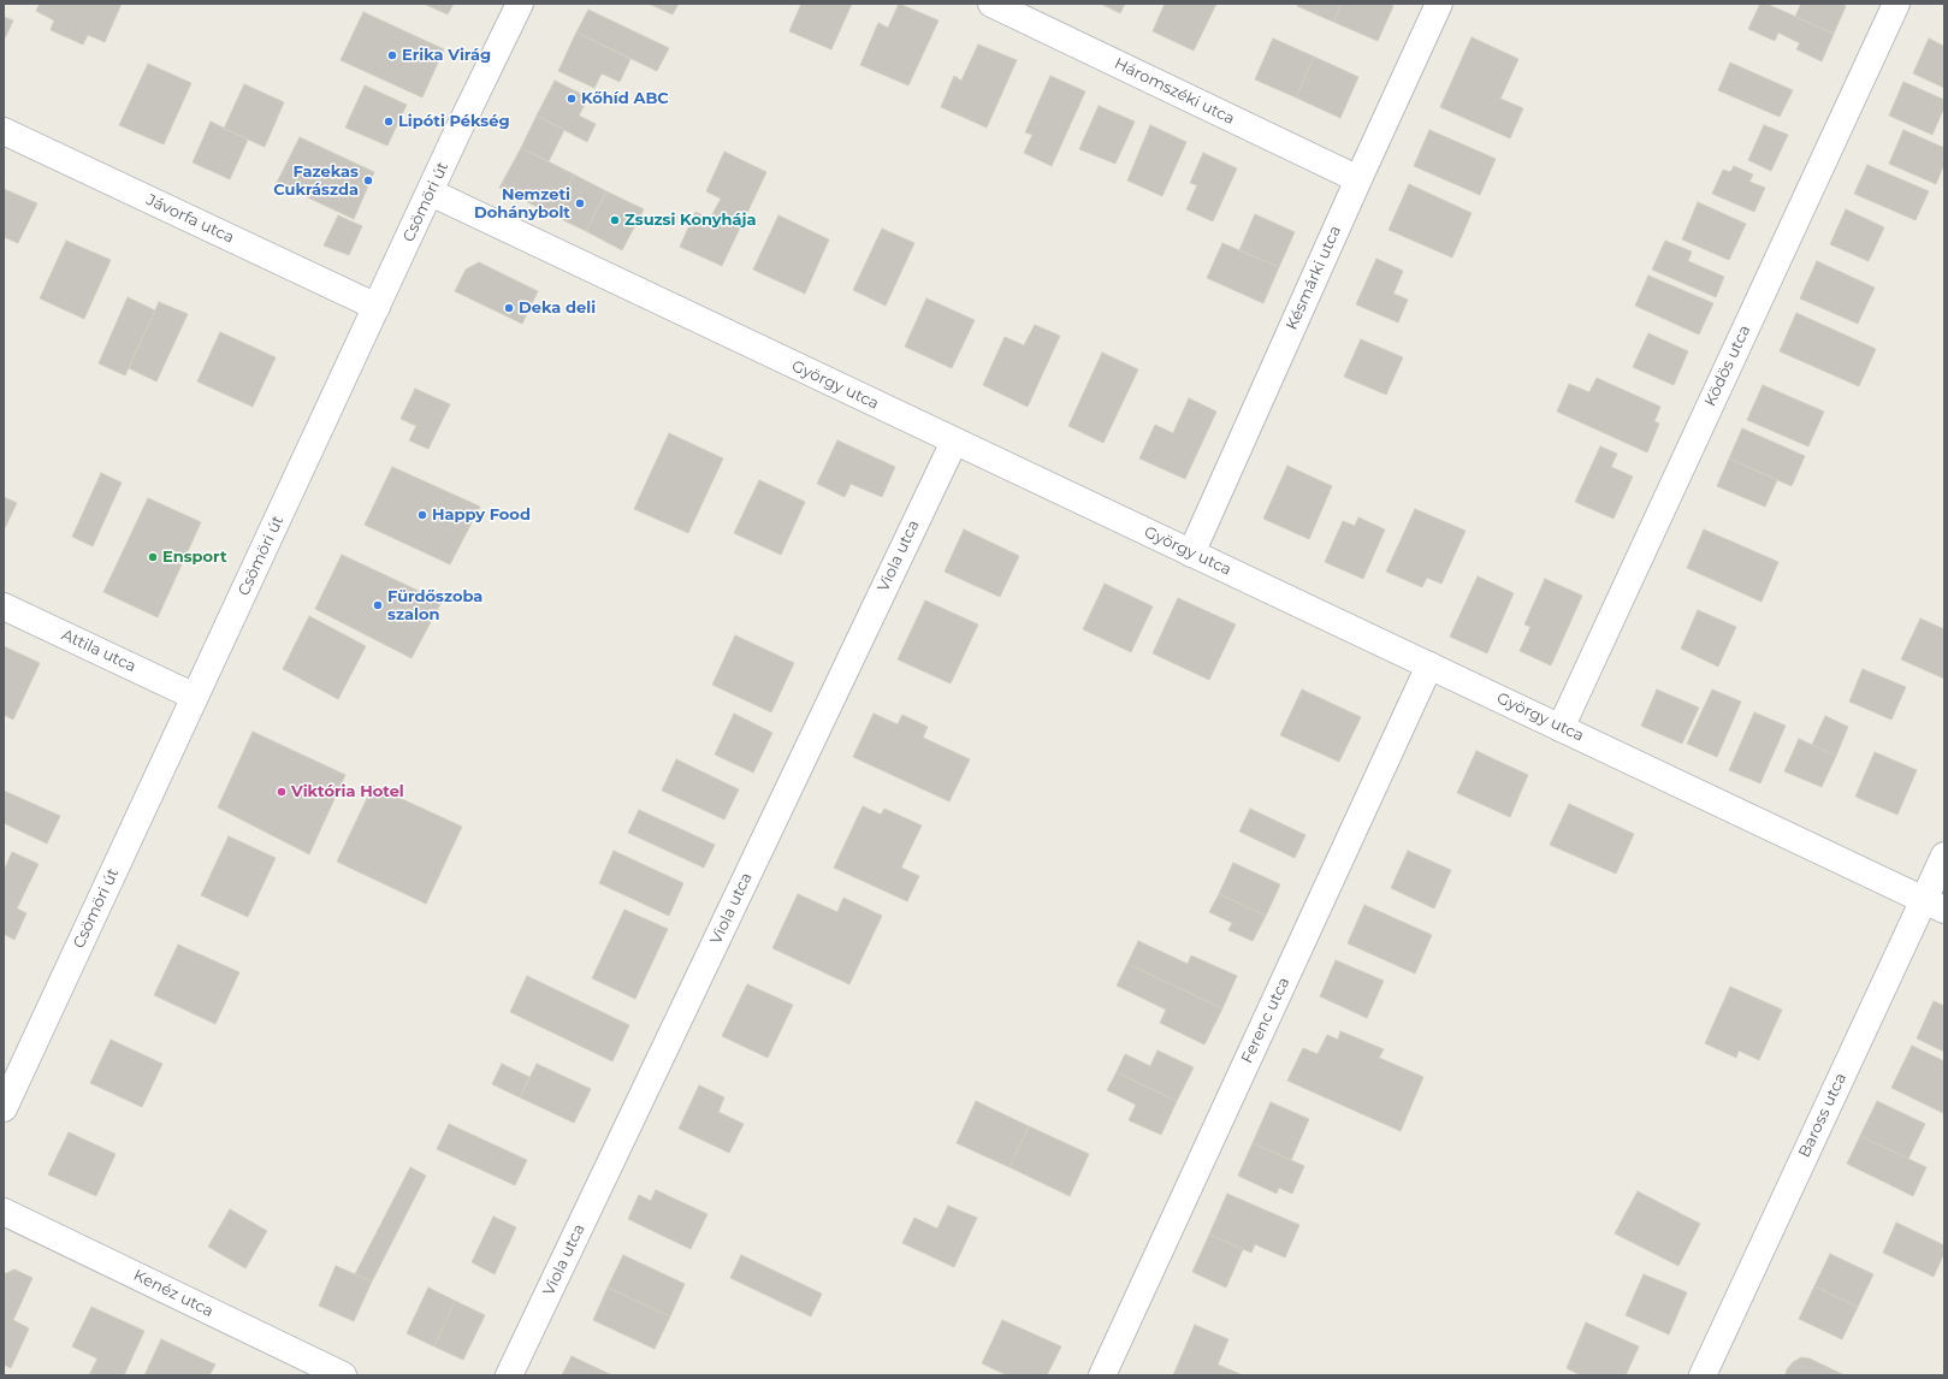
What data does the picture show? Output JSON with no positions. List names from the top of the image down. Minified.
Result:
{"streets":{"street":["Háromszéki utca","Csömöri út","Jávorfa utca","Késmárki utca","Ködös utca","György utca","Viola utca","Attila utca","Ferenc utca","Baross utca","Kenéz utca"]},"crossings":[["Háromszéki utca","Késmárki utca"],["Csömöri út","Jávorfa utca"],["Csömöri út","György utca"],["Csömöri út","Attila utca"],["Késmárki utca","György utca"],["Ködös utca","György utca"],["György utca","Viola utca"],["György utca","Ferenc utca"],["György utca","Baross utca"]],"places":["Erika Virág","Kőhíd ABC","Lipóti Pékség","Fazekas Cukrászda","Nemzeti Dohánybolt","Zsuzsi Konyhája","Deka deli","Happy Food","Ensport","Fürdőszoba szalon","Viktória Hotel"]}
